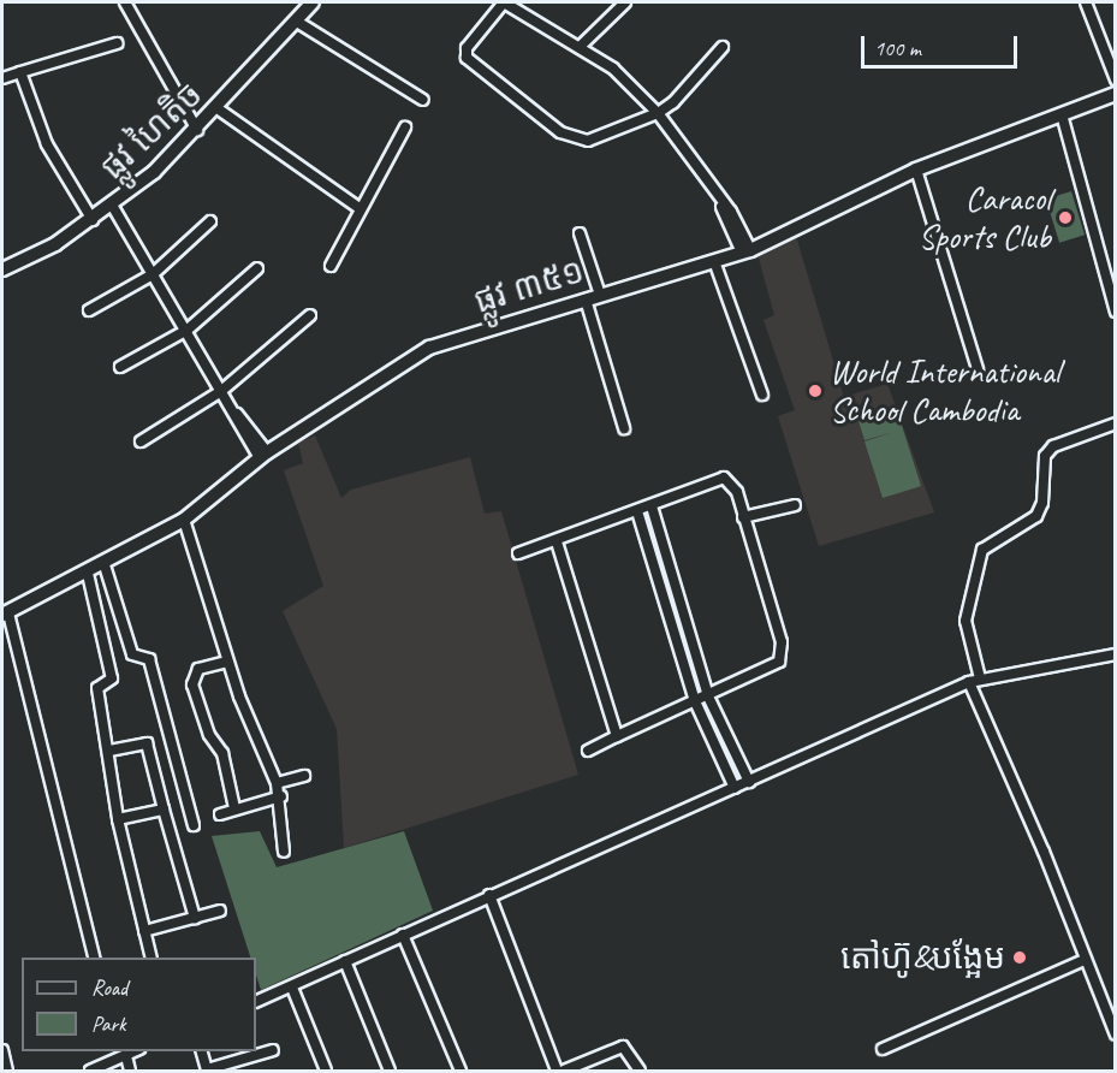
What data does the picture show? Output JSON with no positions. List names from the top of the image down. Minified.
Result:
{"streets":{"street":["ផ្លូវ ហៃតិច","ផ្លូវ ៣៥១"]},"places":["Caracol Sports Club","World International School Cambodia","តៅហ៊ូ&បង្អែម"],"legend":["Road","Park"],"scale_bar":"100 m"}
